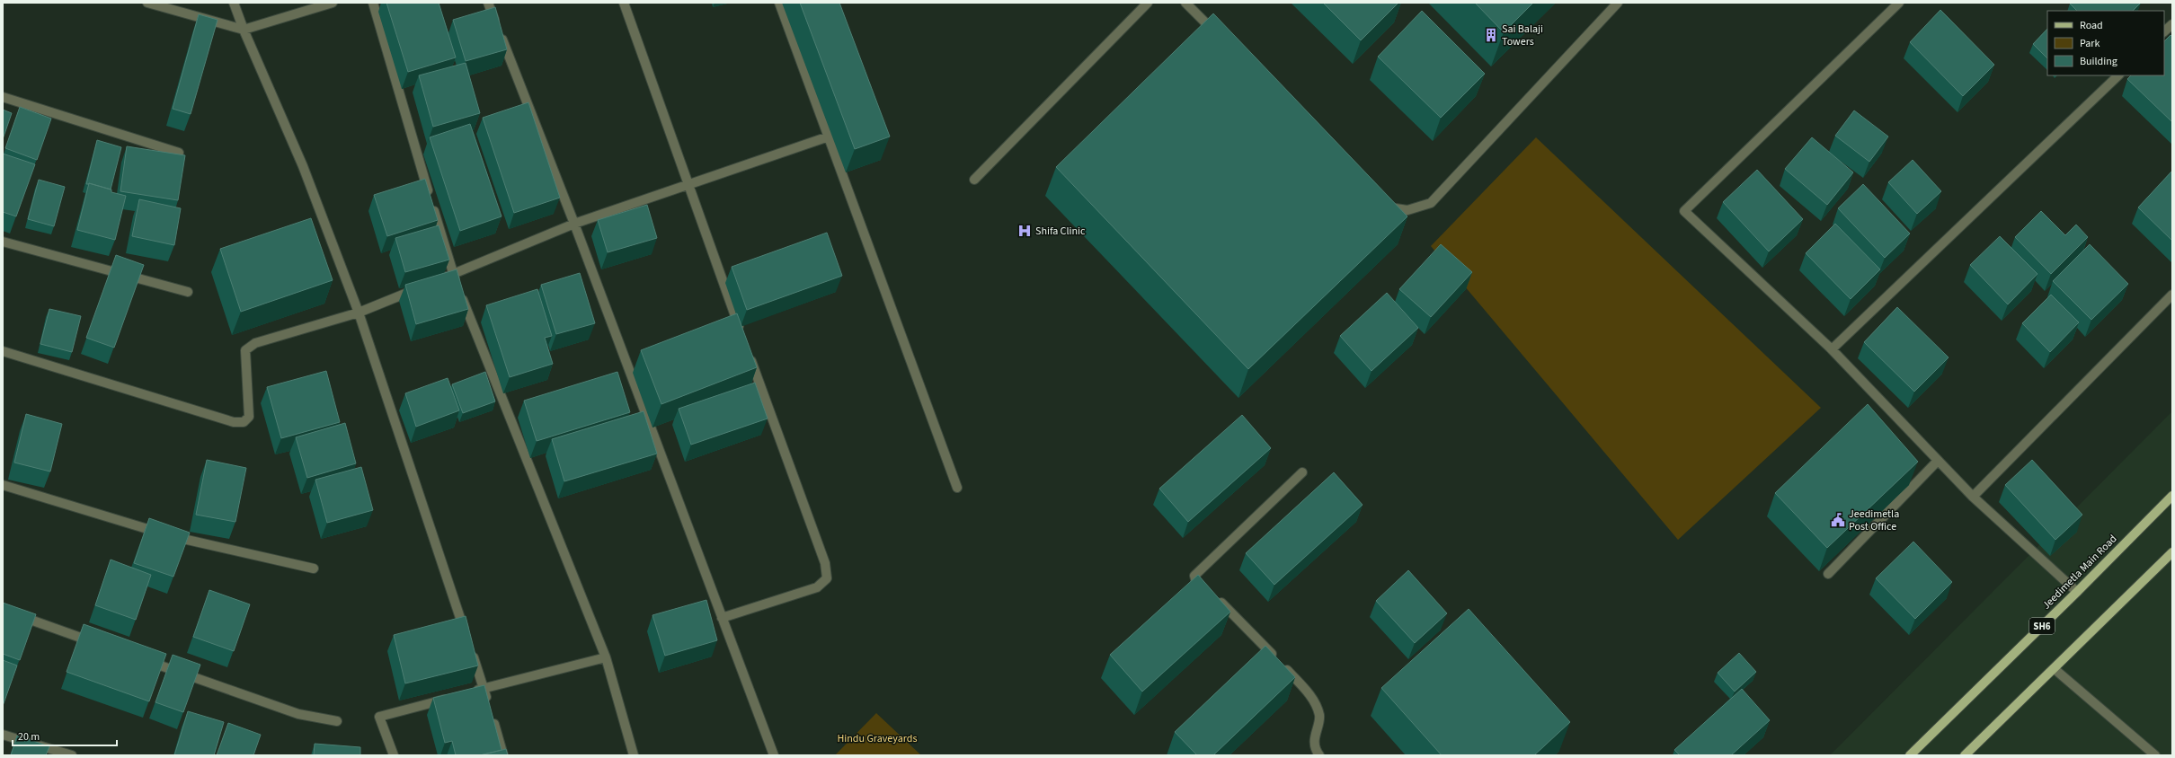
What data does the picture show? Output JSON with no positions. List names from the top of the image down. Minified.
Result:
{"streets":{"main road":["Jeedimetla Main Road","SH6"]},"parks":["Hindu Graveyards"],"places":{"building":["Sai Balaji Towers"],"hospital":["Shifa Clinic"],"public building":["Jeedimetla Post Office"]},"legend":["Road","Park","Building"],"scale_bar":"20 m"}
